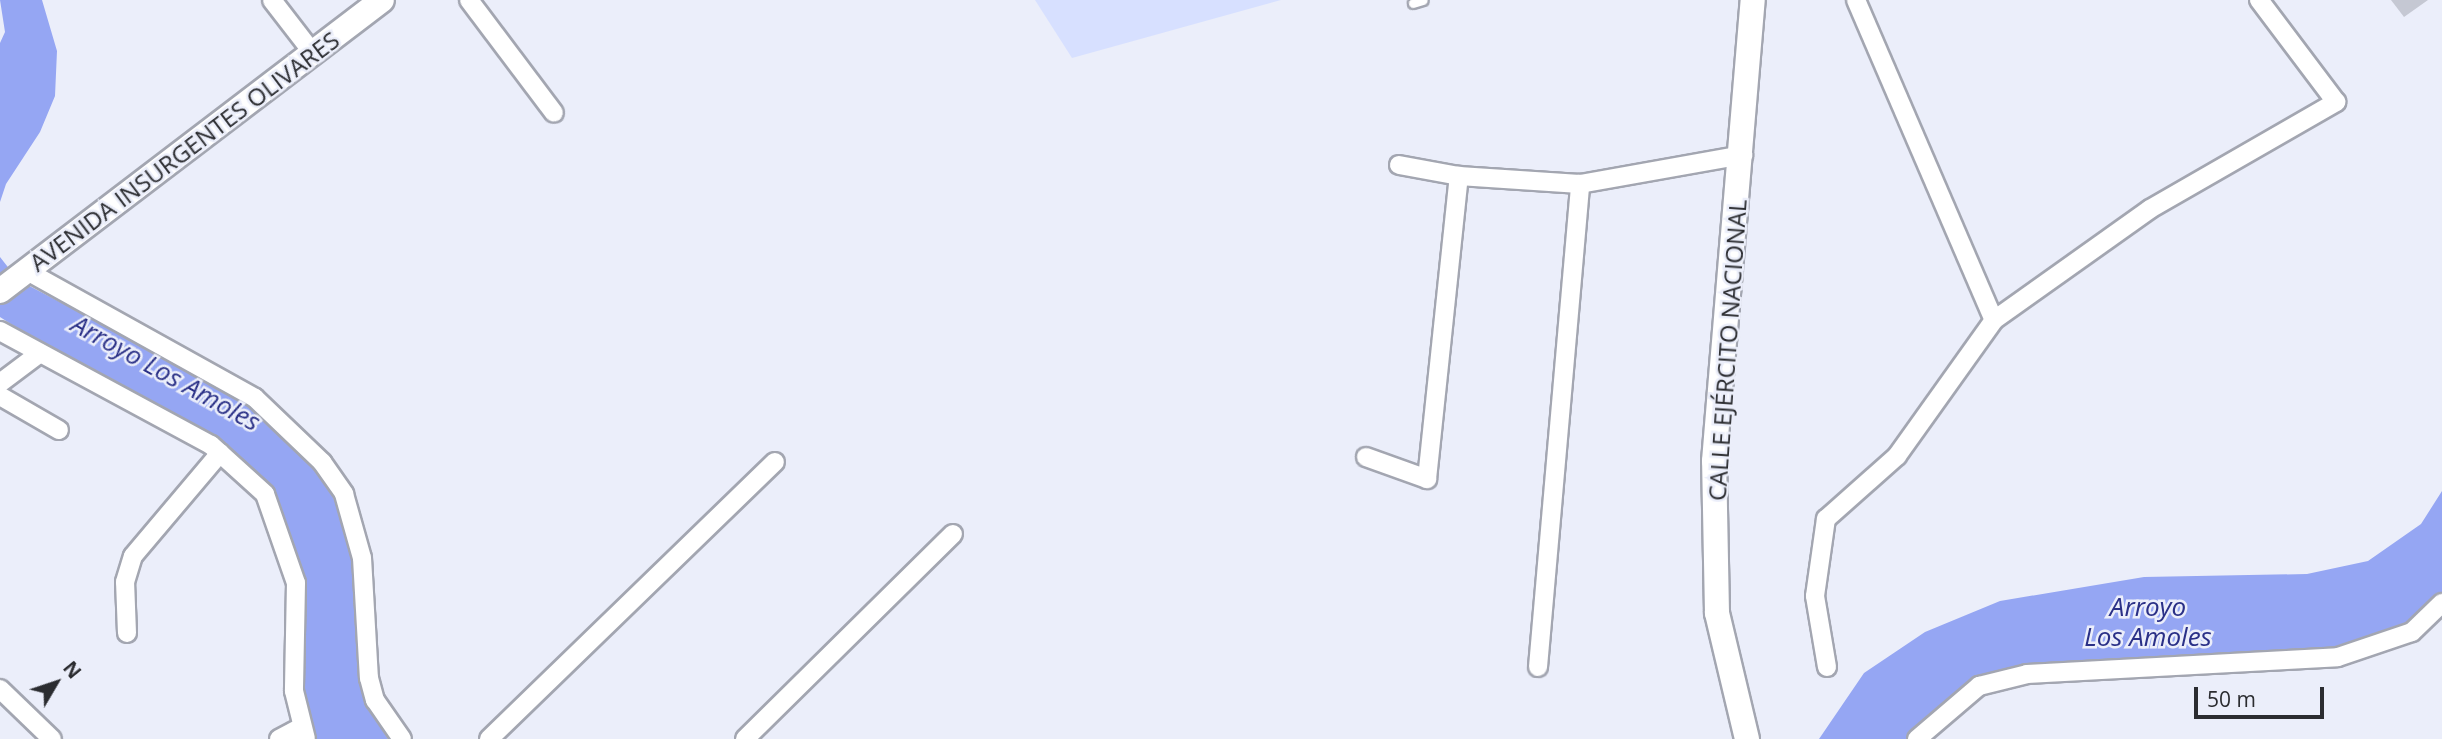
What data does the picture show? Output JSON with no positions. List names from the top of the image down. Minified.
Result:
{"streets":{"street":["AVENIDA INSURGENTES OLIVARES","CALLE EJÉRCITO NACIONAL"]},"water":["Arroyo Los Amoles"],"scale_bar":"50 m","north":"top right"}
